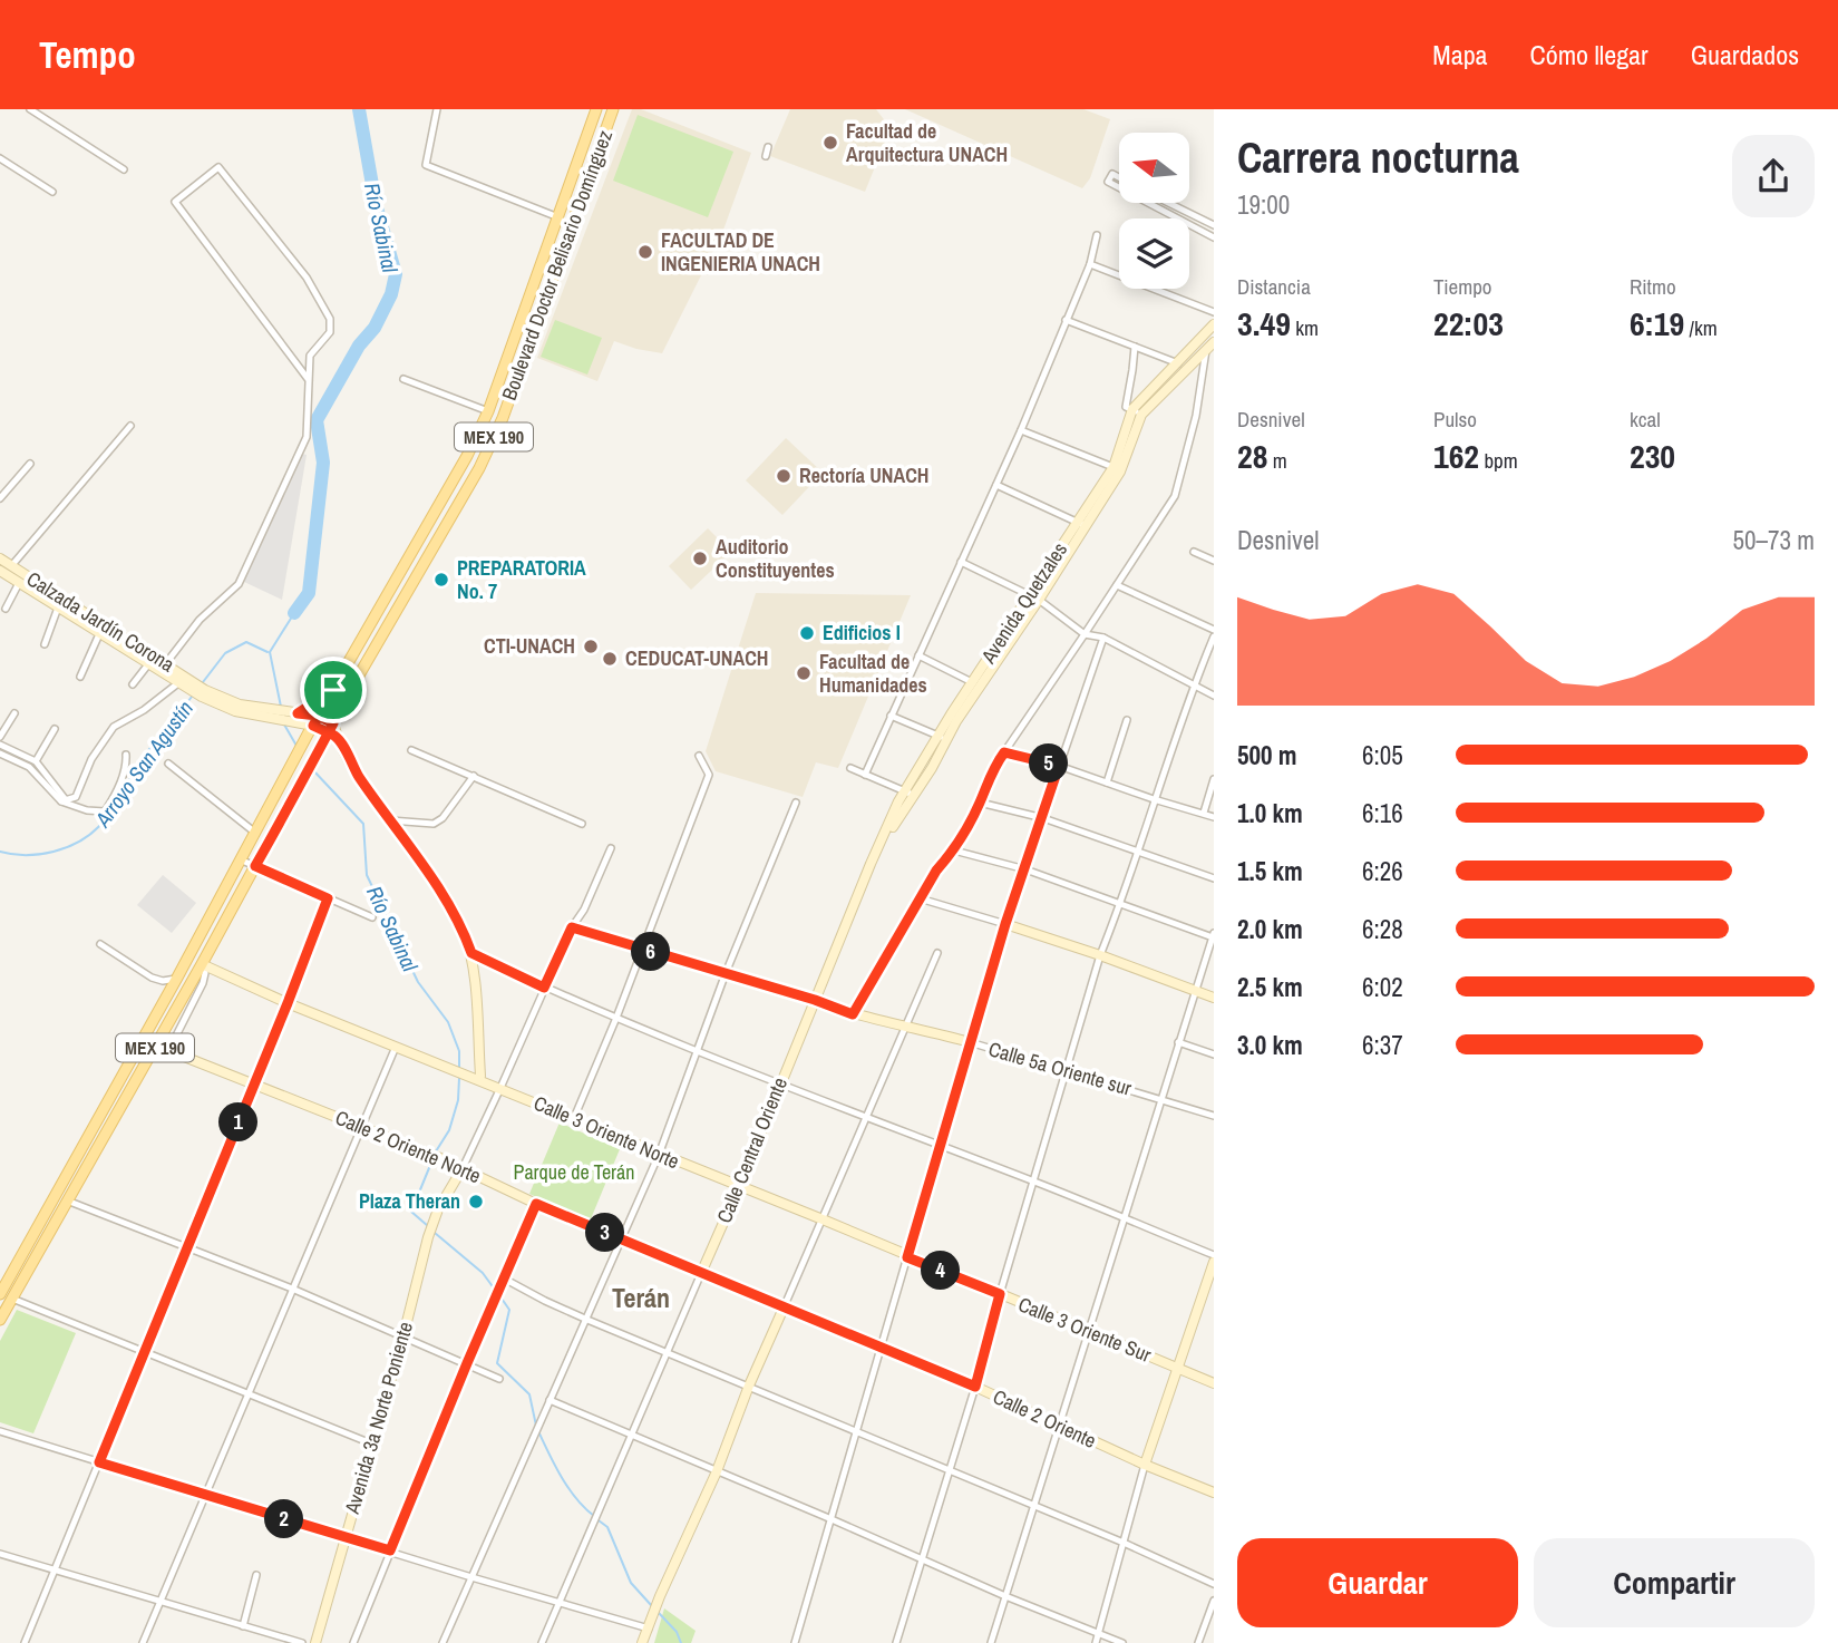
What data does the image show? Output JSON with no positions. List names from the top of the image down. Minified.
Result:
{"streets":{"main road":["Boulevard Doctor Belisario Domínguez","MEX 190","Avenida Quetzales","Calzada Jardín Corona","Calle 5a Oriente sur","Calle 3 Oriente Norte","Calle 2 Oriente Norte","Calle Central Oriente","Calle 3 Oriente Sur","Avenida 3a Norte Poniente","Calle 2 Oriente"]},"crossings":[["Boulevard Doctor Belisario Domínguez","Calzada Jardín Corona"],["Boulevard Doctor Belisario Domínguez","Calle 2 Oriente Norte"],["Avenida Quetzales","Calle Central Oriente"],["Calle 5a Oriente sur","Calle Central Oriente"],["Calle 3 Oriente Norte","Calle Central Oriente"],["Calle 3 Oriente Norte","Calle 3 Oriente Sur"],["Calle 2 Oriente Norte","Calle Central Oriente"],["Calle 2 Oriente Norte","Avenida 3a Norte Poniente"],["Calle 2 Oriente Norte","Calle 2 Oriente"],["Calle Central Oriente","Calle 3 Oriente Sur"],["Calle Central Oriente","Calle 2 Oriente"]],"districts":["Terán"],"water":["Río Sabinal","Arroyo San Agustín"],"parks":["Parque de Terán"],"places":["Facultad de Arquitectura UNACH","FACULTAD DE INGENIERIA UNACH","Rectoría UNACH","Auditorio Constituyentes","PREPARATORIA No. 7","Edificios I","CTI-UNACH","CEDUCAT-UNACH","Facultad de Humanidades","Plaza Theran"],"north":"left","page":{"header":"Tempo","nav":["Mapa","Cómo llegar","Guardados"],"heading":["Carrera nocturna","19:00"],"stats":[["Distancia","3.49 km"],["Tiempo","22:03"],["Ritmo","6:19 /km"],["Desnivel","28 m"],["Pulso","162 bpm"],["kcal","230"]],"chart":["Desnivel","50–73 m"],"list":[{"name":"500 m","note":"6:05"},{"name":"1.0 km","note":"6:16"},{"name":"1.5 km","note":"6:26"},{"name":"2.0 km","note":"6:28"},{"name":"2.5 km","note":"6:02"},{"name":"3.0 km","note":"6:37"}],"pins":["5","6","1","3","4","2"],"buttons":["Guardar","Compartir"]}}
